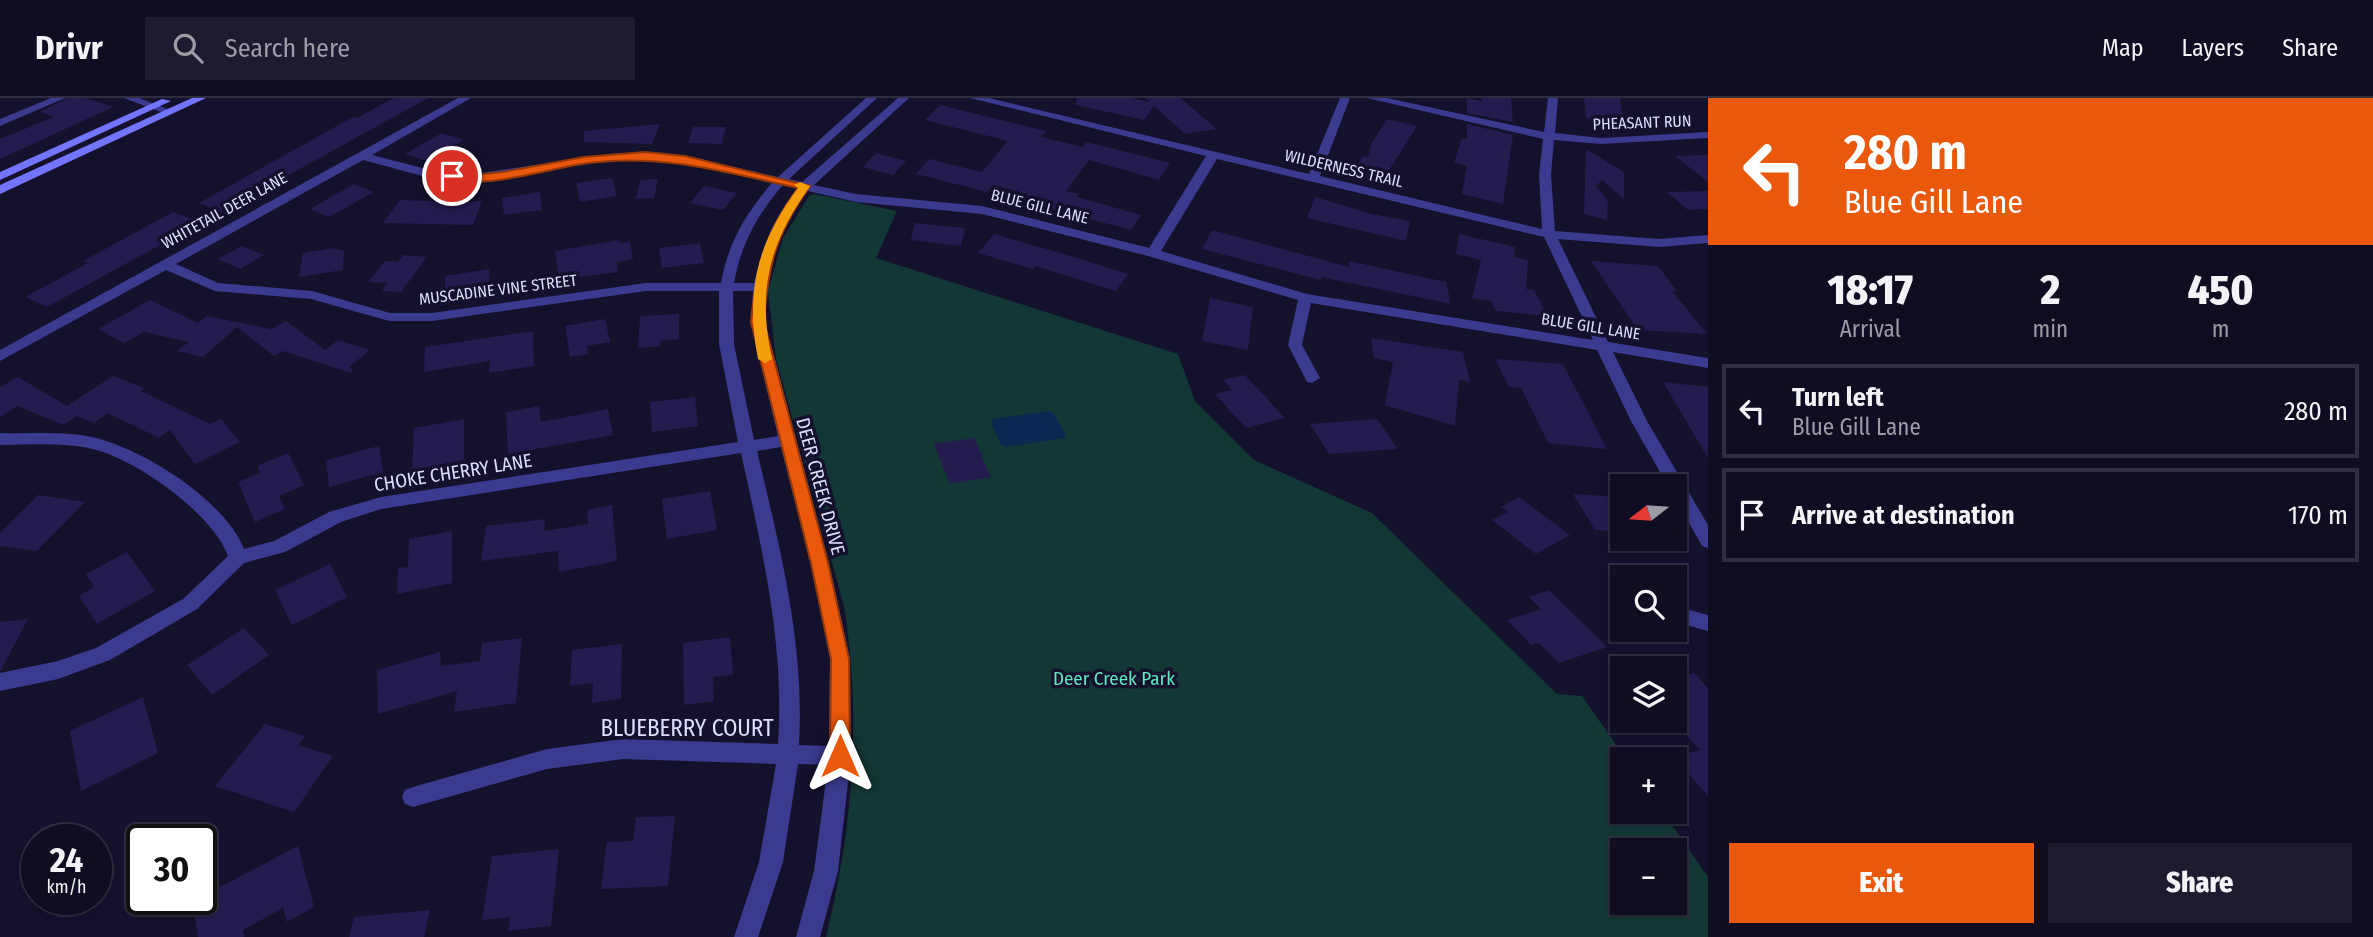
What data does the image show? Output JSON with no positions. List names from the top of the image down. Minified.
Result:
{"streets":{"street":["PHEASANT RUN","WILDERNESS TRAIL","BLUE GILL LANE","WHITETAIL DEER LANE","MUSCADINE VINE STREET","CHOKE CHERRY LANE","DEER CREEK DRIVE","BLUEBERRY COURT"]},"crossings":[["BLUE GILL LANE","WHITETAIL DEER LANE"],["BLUE GILL LANE","DEER CREEK DRIVE"],["WHITETAIL DEER LANE","MUSCADINE VINE STREET"],["MUSCADINE VINE STREET","DEER CREEK DRIVE"],["CHOKE CHERRY LANE","DEER CREEK DRIVE"],["DEER CREEK DRIVE","BLUEBERRY COURT"]],"parks":["Deer Creek Park"],"north":"left","page":{"header":"Drivr","search":"Search here","nav":["Map","Layers","Share"],"turn":["280 m","Blue Gill Lane"],"eta":["18:17","Arrival","2","min","450","m"],"list":[{"name":"Turn left","note":"Blue Gill Lane","value":"280 m"},{"name":"Arrive at destination","value":"170 m"}],"map_buttons":["+","−"],"speed":"24 km/h","limit":"30","buttons":["Exit","Share"]}}
